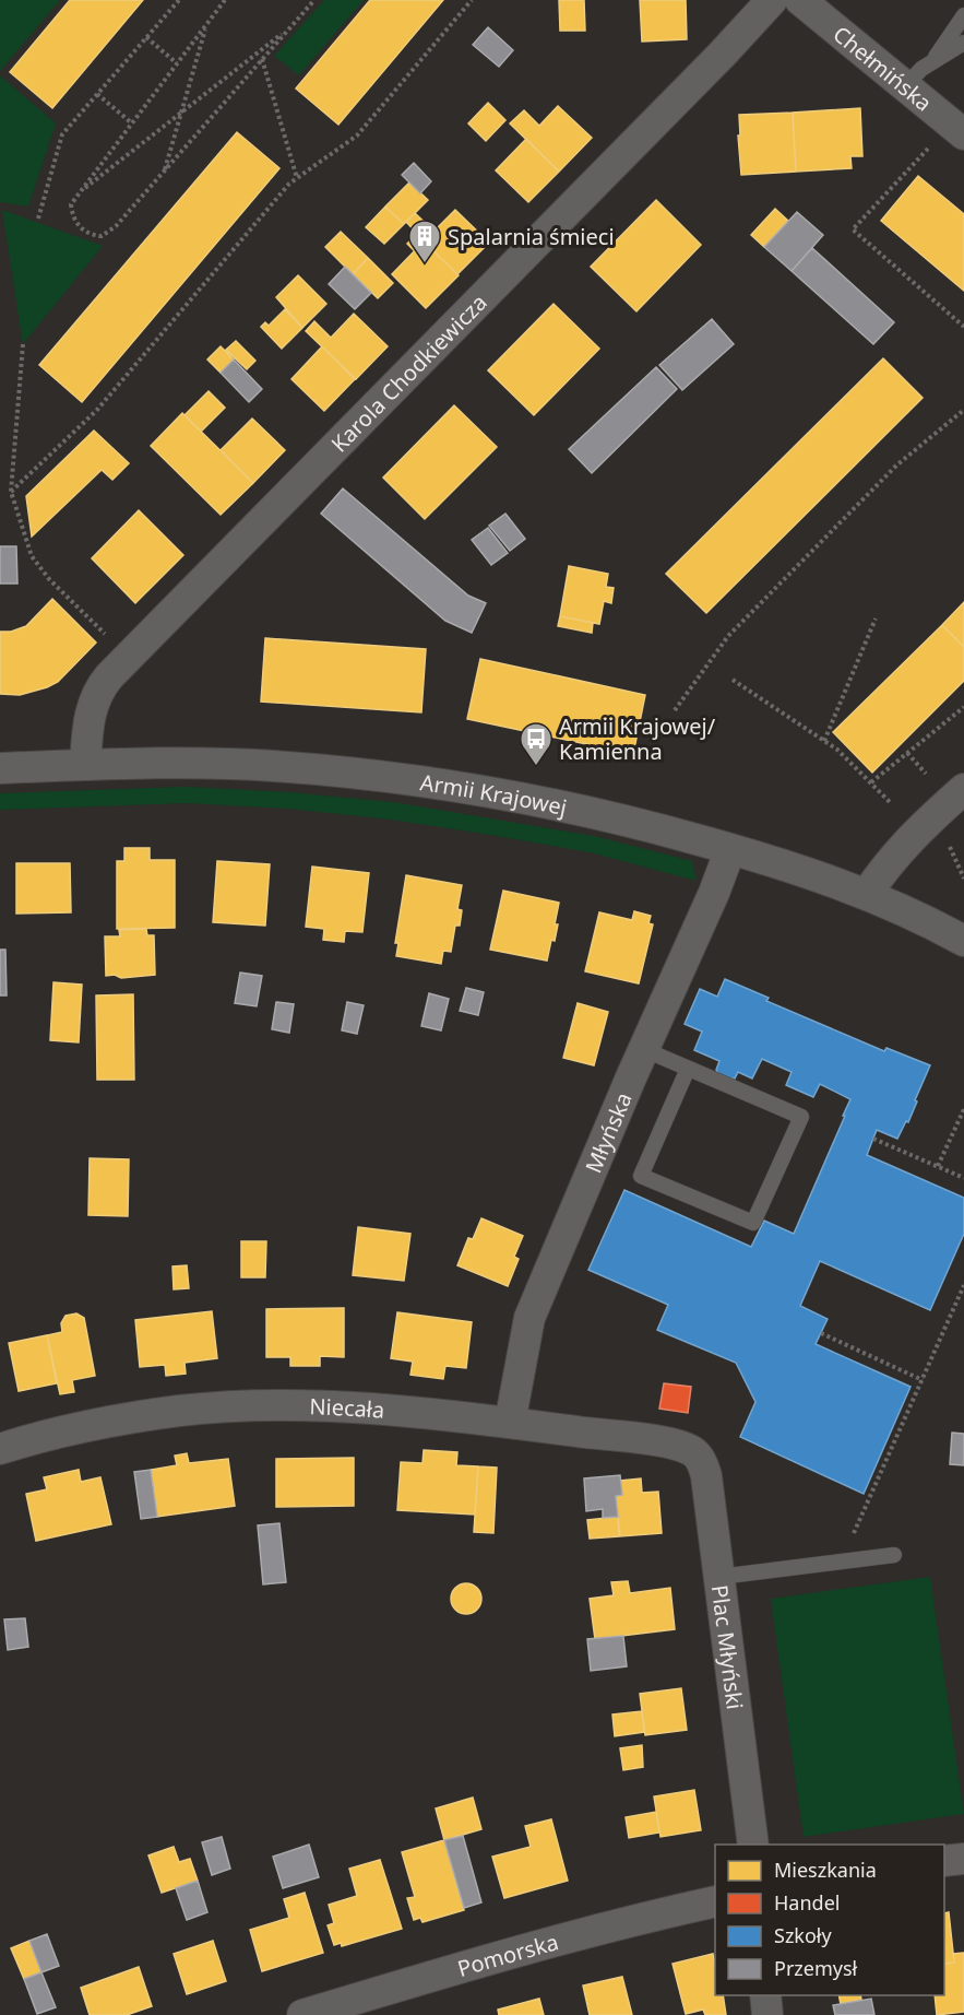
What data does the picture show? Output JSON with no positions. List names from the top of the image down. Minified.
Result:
{"streets":{"street":["Chełmińska","Karola Chodkiewicza","Armii Krajowej","Młyńska","Niecała","Plac Młyński","Pomorska"]},"crossings":[["Karola Chodkiewicza","Armii Krajowej"],["Armii Krajowej","Młyńska"],["Młyńska","Niecała"],["Niecała","Plac Młyński"]],"places":{"building":["Spalarnia śmieci"],"bus stop":["Armii Krajowej/ Kamienna"]},"legend":["Mieszkania","Handel","Szkoły","Przemysł"]}
